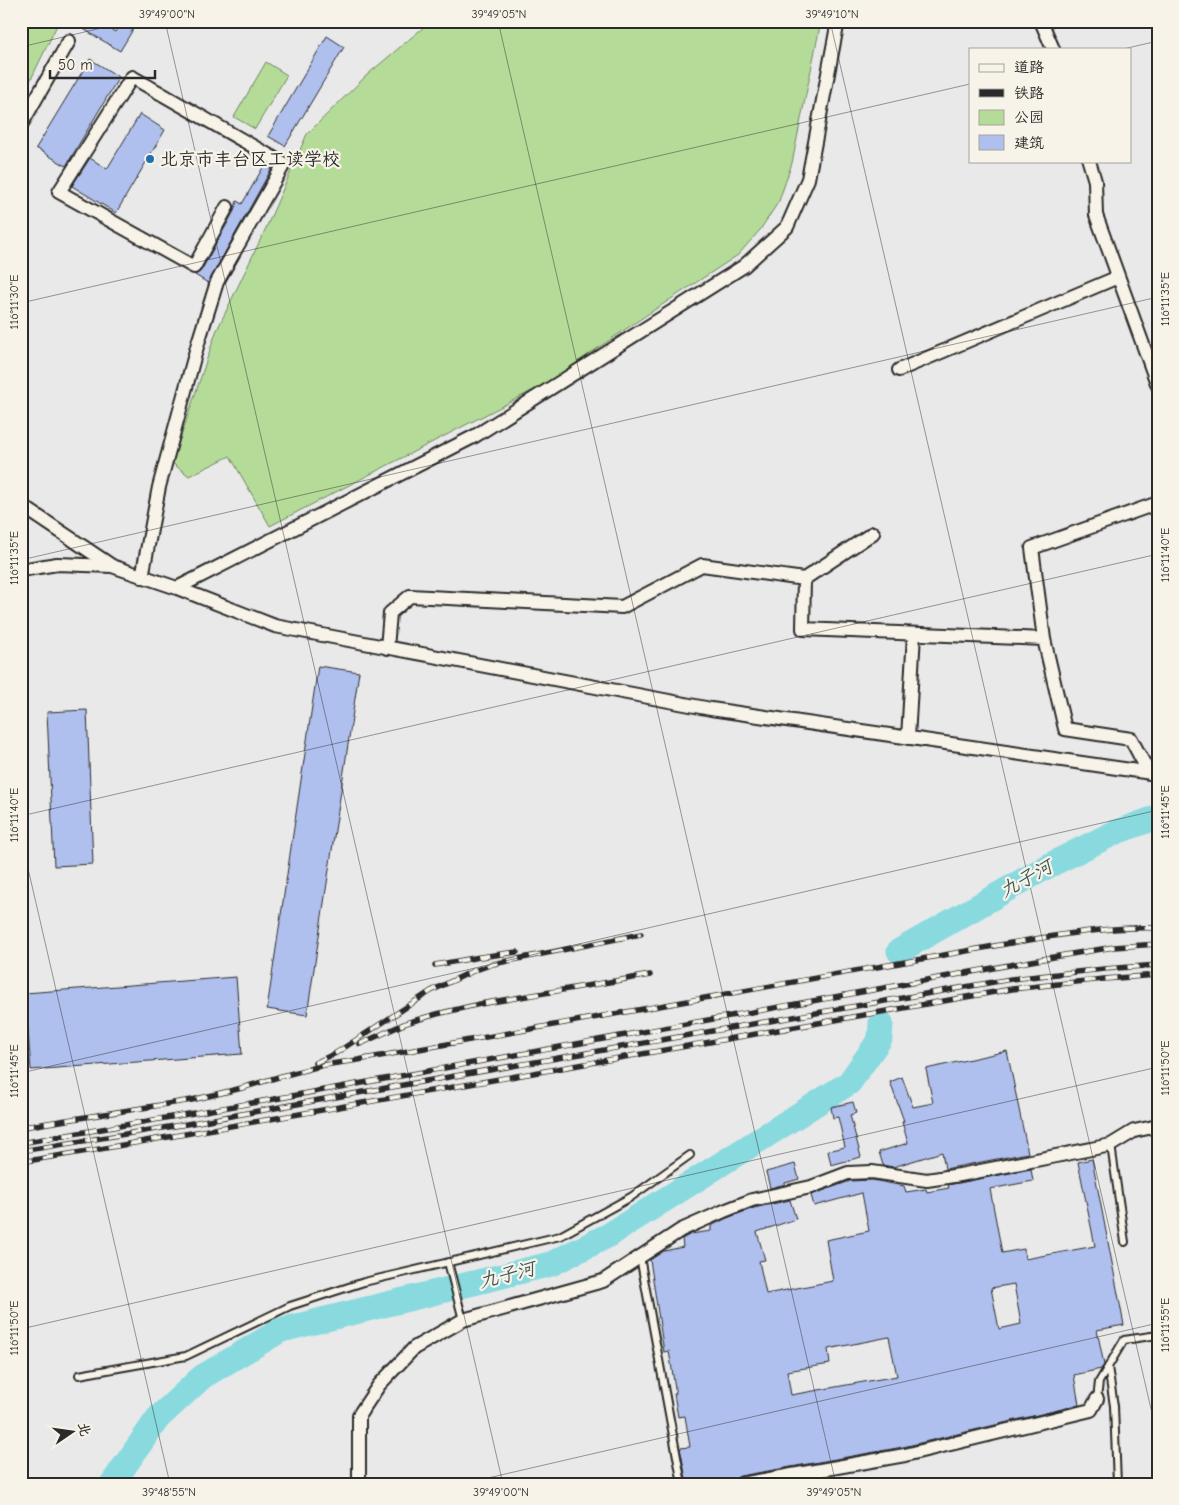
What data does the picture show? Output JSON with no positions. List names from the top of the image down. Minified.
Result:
{"water":["九子河"],"places":["北京市丰台区工读学校"],"legend":["道路","铁路","公园","建筑"],"scale_bar":"50 m","north":"right","coordinates":["39°49'00\"N","39°49'05\"N","39°49'10\"N","116°11'35\"E","116°11'30\"E","116°11'40\"E","116°11'45\"E","116°11'50\"E","116°11'55\"E","39°48'55\"N"]}
